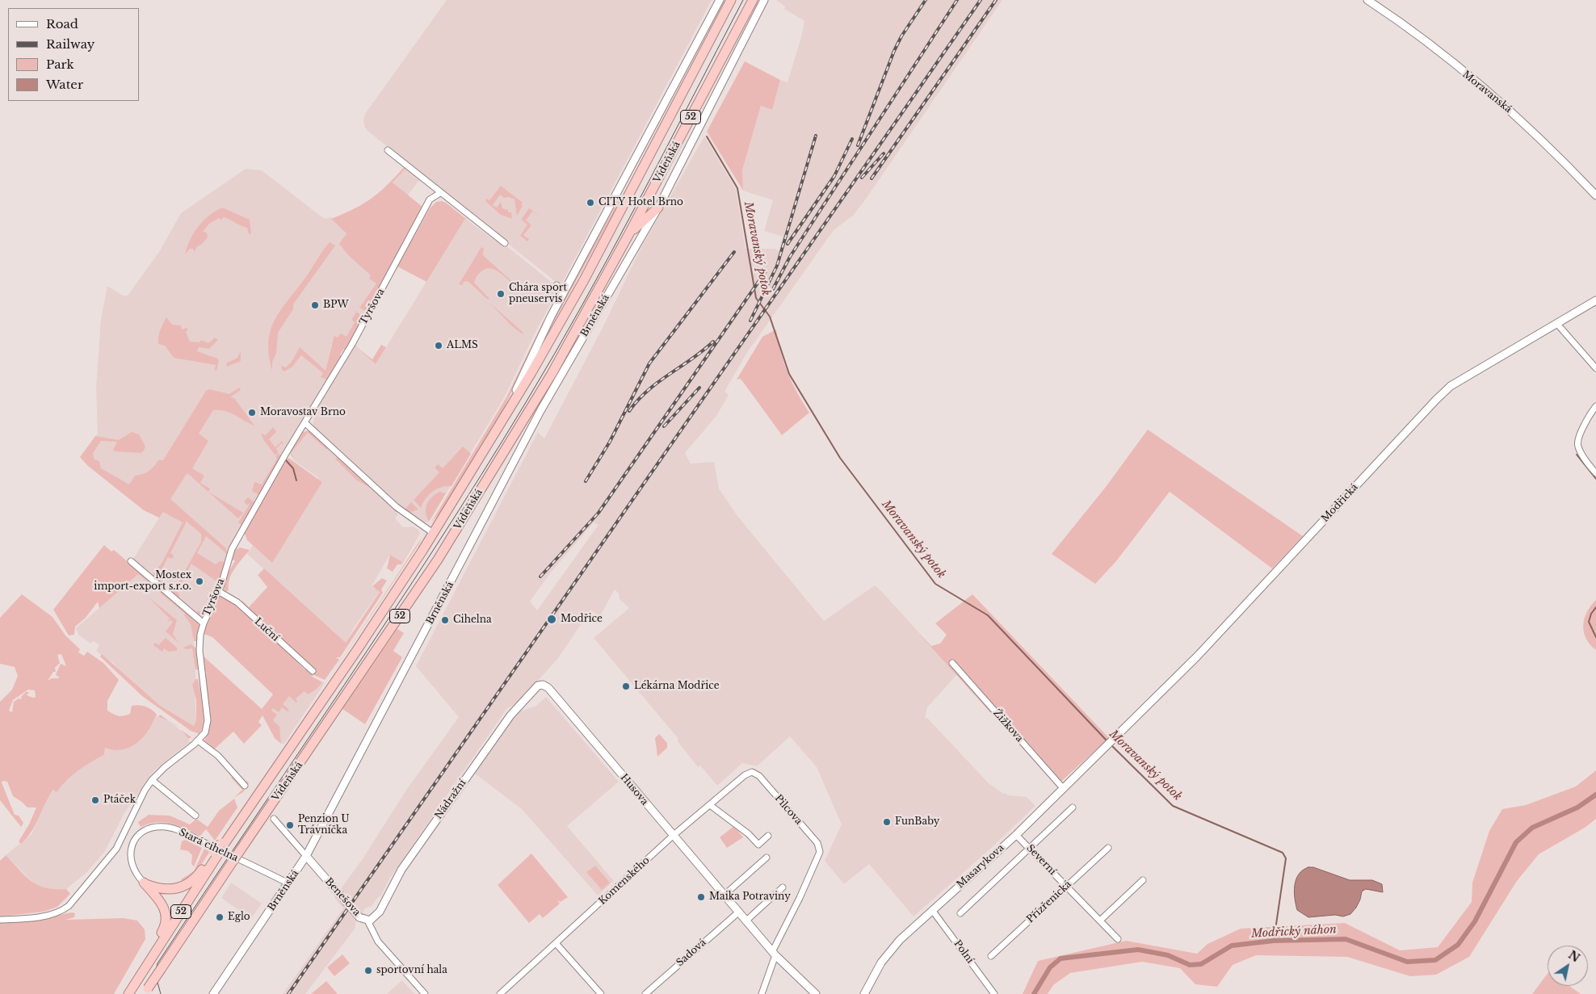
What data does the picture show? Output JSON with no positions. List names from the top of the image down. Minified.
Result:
{"streets":{"highway":["52","Vídeňská"],"street":["Moravanská","Tyršova","Brněnská","Modřická","Luční","Žižkova","Husova","Nádražní","Pilcova","Stará cihelna","Severní","Masarykova","Komenského","Benešova","Přízřenická","Polní","Sadová"]},"crossings":[["Vídeňská","Brněnská"],["Tyršova","Luční"],["Brněnská","Stará cihelna"],["Brněnská","Benešova"],["Modřická","Masarykova"],["Žižkova","Masarykova"],["Husova","Nádražní"],["Husova","Pilcova"],["Husova","Komenského"],["Husova","Sadová"],["Nádražní","Benešova"],["Pilcova","Komenského"],["Severní","Masarykova"],["Severní","Přízřenická"],["Masarykova","Polní"]],"water":["Moravanský potok","Modřický náhon"],"places":["CITY Hotel Brno","Chára sport pneuservis","BPW","ALMS","Moravostav Brno","Mostex import-export s.r.o.","Modřice","Cihelna","Lékárna Modřice","Ptáček","FunBaby","Penzion U Trávníčka","Maika Potraviny","Eglo","sportovní hala"],"legend":["Road","Railway","Park","Water"],"north":"top right"}
